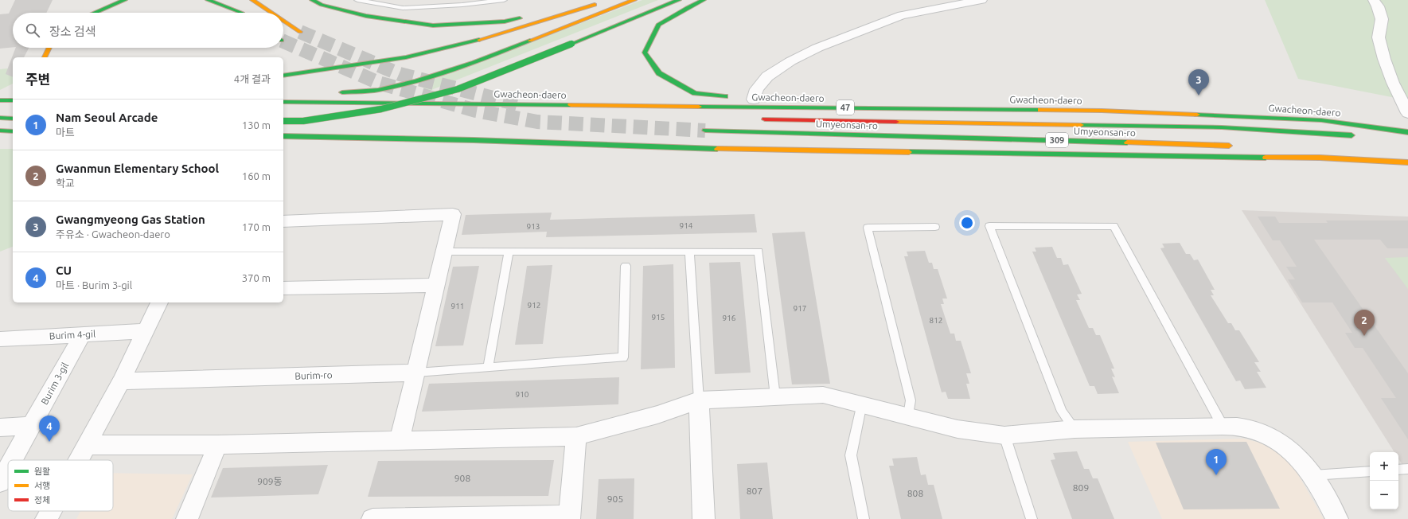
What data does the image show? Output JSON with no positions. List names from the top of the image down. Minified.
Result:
{"streets":{"highway":["Gwacheon-daero","47","Umyeonsan-ro","309"],"street":["Burim 4-gil","Burim-ro","Burim 3-gil"]},"crossings":[["Burim 4-gil","Burim 3-gil"]],"house_numbers":["914","913","912","911","917","915","916","812","910","908","909동","809","807","808","905"],"legend":["원활","서행","정체"],"page":{"search":"장소 검색","heading":["주변","4개 결과"],"pins":["3","2","4","1"],"list":[{"mark":"1","name":"Nam Seoul Arcade","note":"마트","value":"130 m"},{"mark":"2","name":"Gwanmun Elementary School","note":"학교","value":"160 m"},{"mark":"3","name":"Gwangmyeong Gas Station","note":"주유소 · Gwacheon-daero","value":"170 m"},{"mark":"4","name":"CU","note":"마트 · Burim 3-gil","value":"370 m"}],"map_buttons":["+","−"]}}
